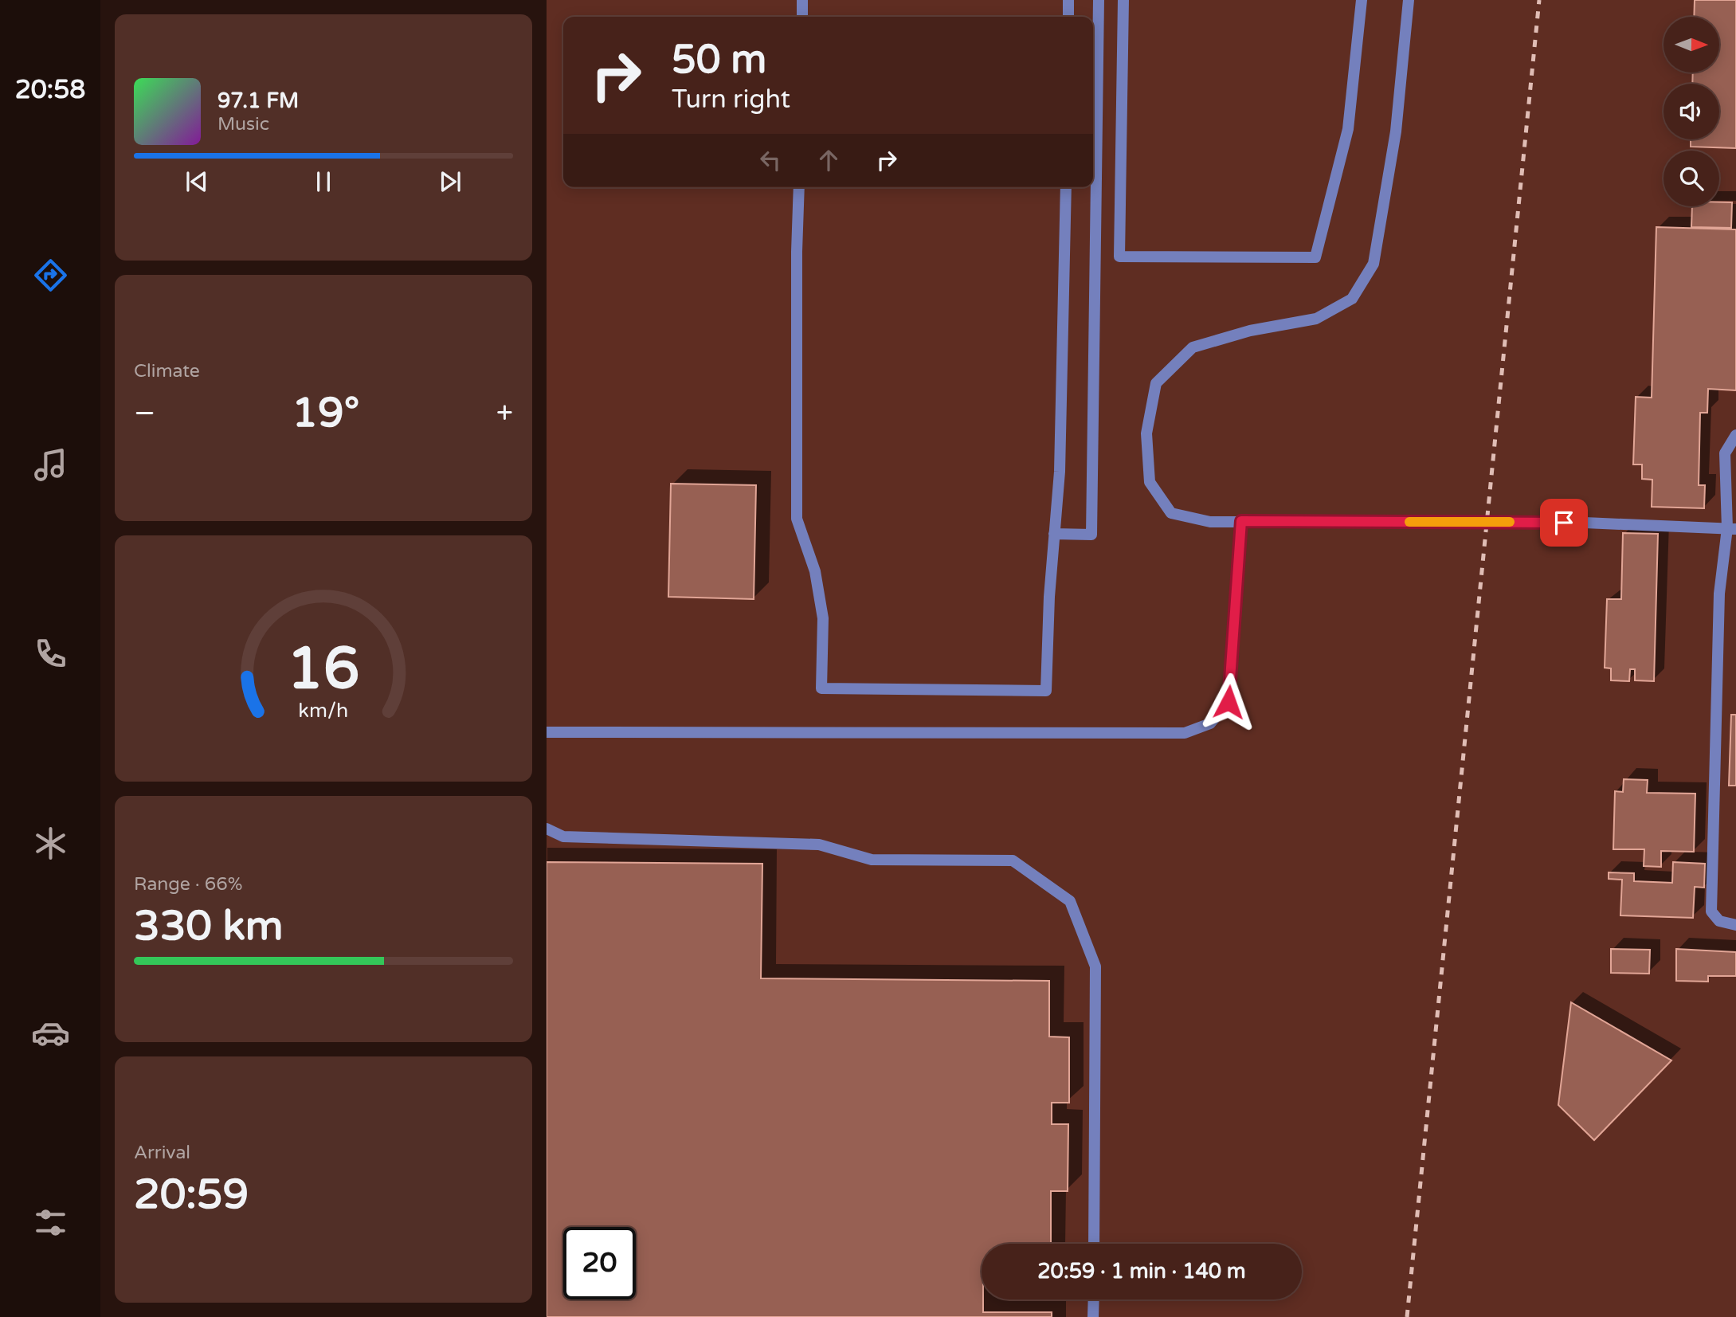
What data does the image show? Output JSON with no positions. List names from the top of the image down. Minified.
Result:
{"north":"right","page":{"tabs":"20:58","turn":["50 m","Turn right"],"song":["97.1 FM","Music"],"tile":["Climate",["Range · 66%","330 km"],["Arrival","20:59"]],"heat":["−","19°","+"],"limit":"20","trip":"20:59 · 1 min · 140 m","gauge":["16","km/h"]}}
